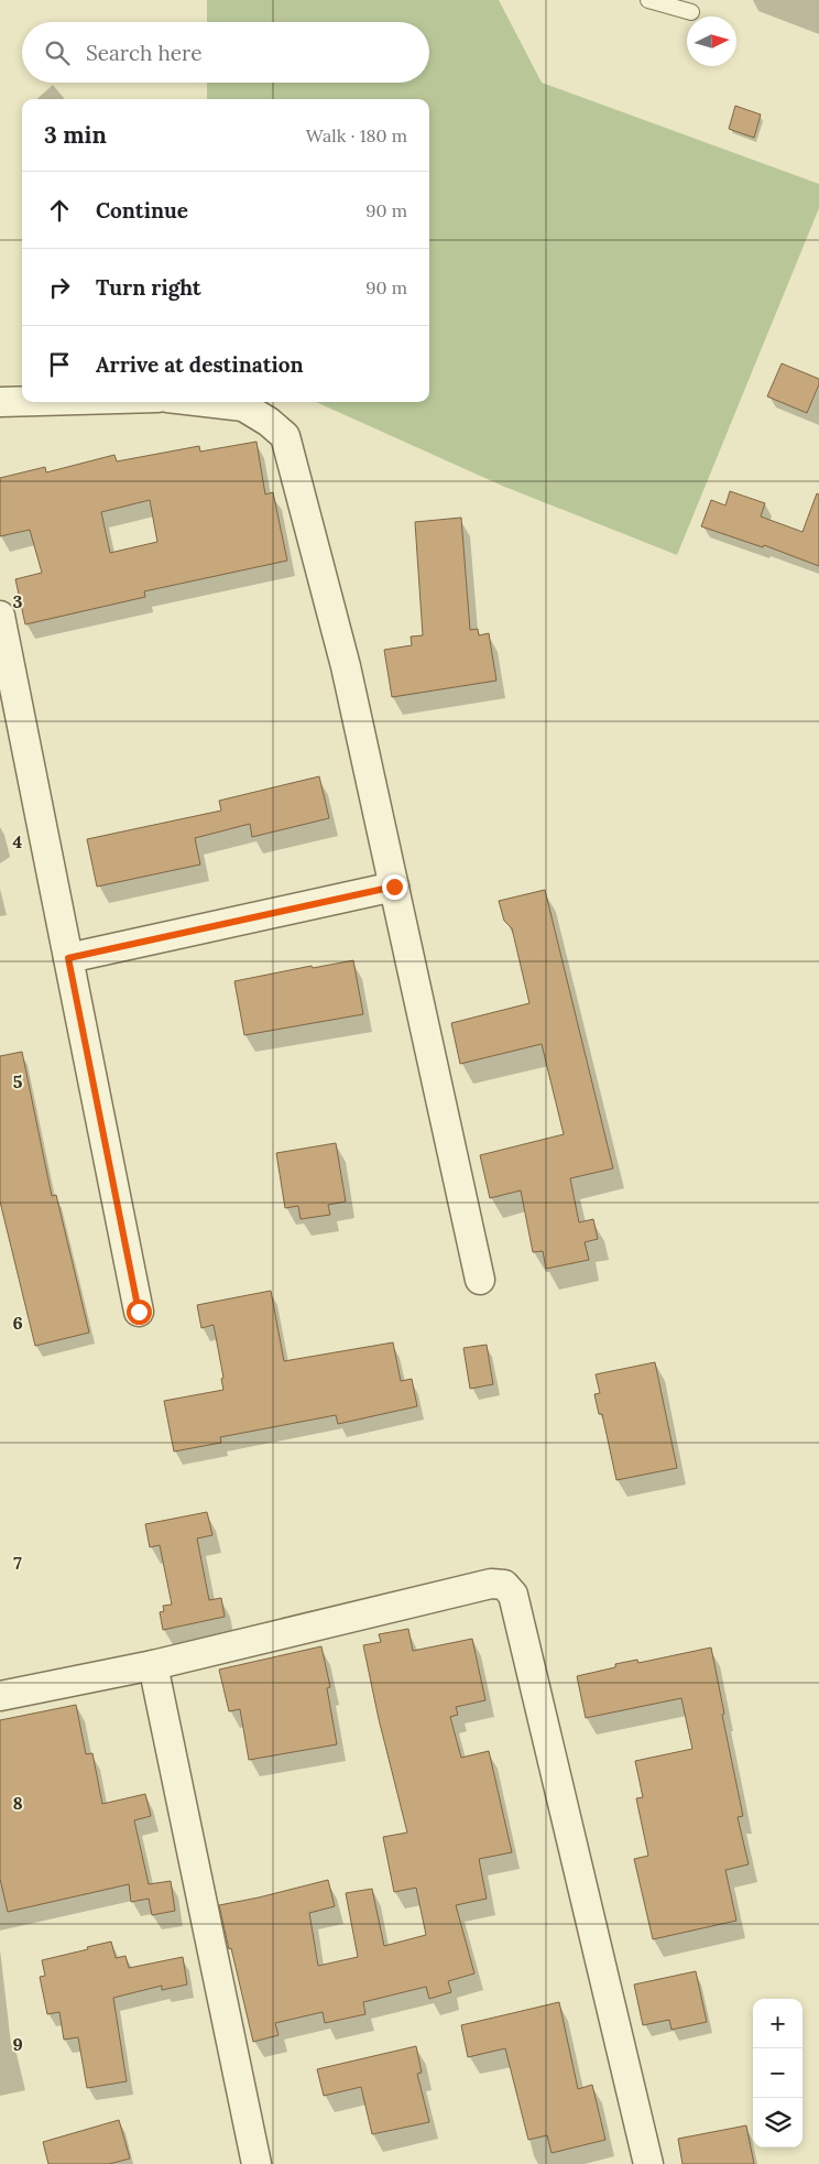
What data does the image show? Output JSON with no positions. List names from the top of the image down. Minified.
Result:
{"north":"right","page":{"search":"Search here","heading":["3 min","Walk · 180 m"],"list":[["Continue","90 m"],["Turn right","90 m"],"Arrive at destination"],"map_buttons":["+","−"]},"grid":{"rows":["3","4","5","6","7","8","9"]}}
